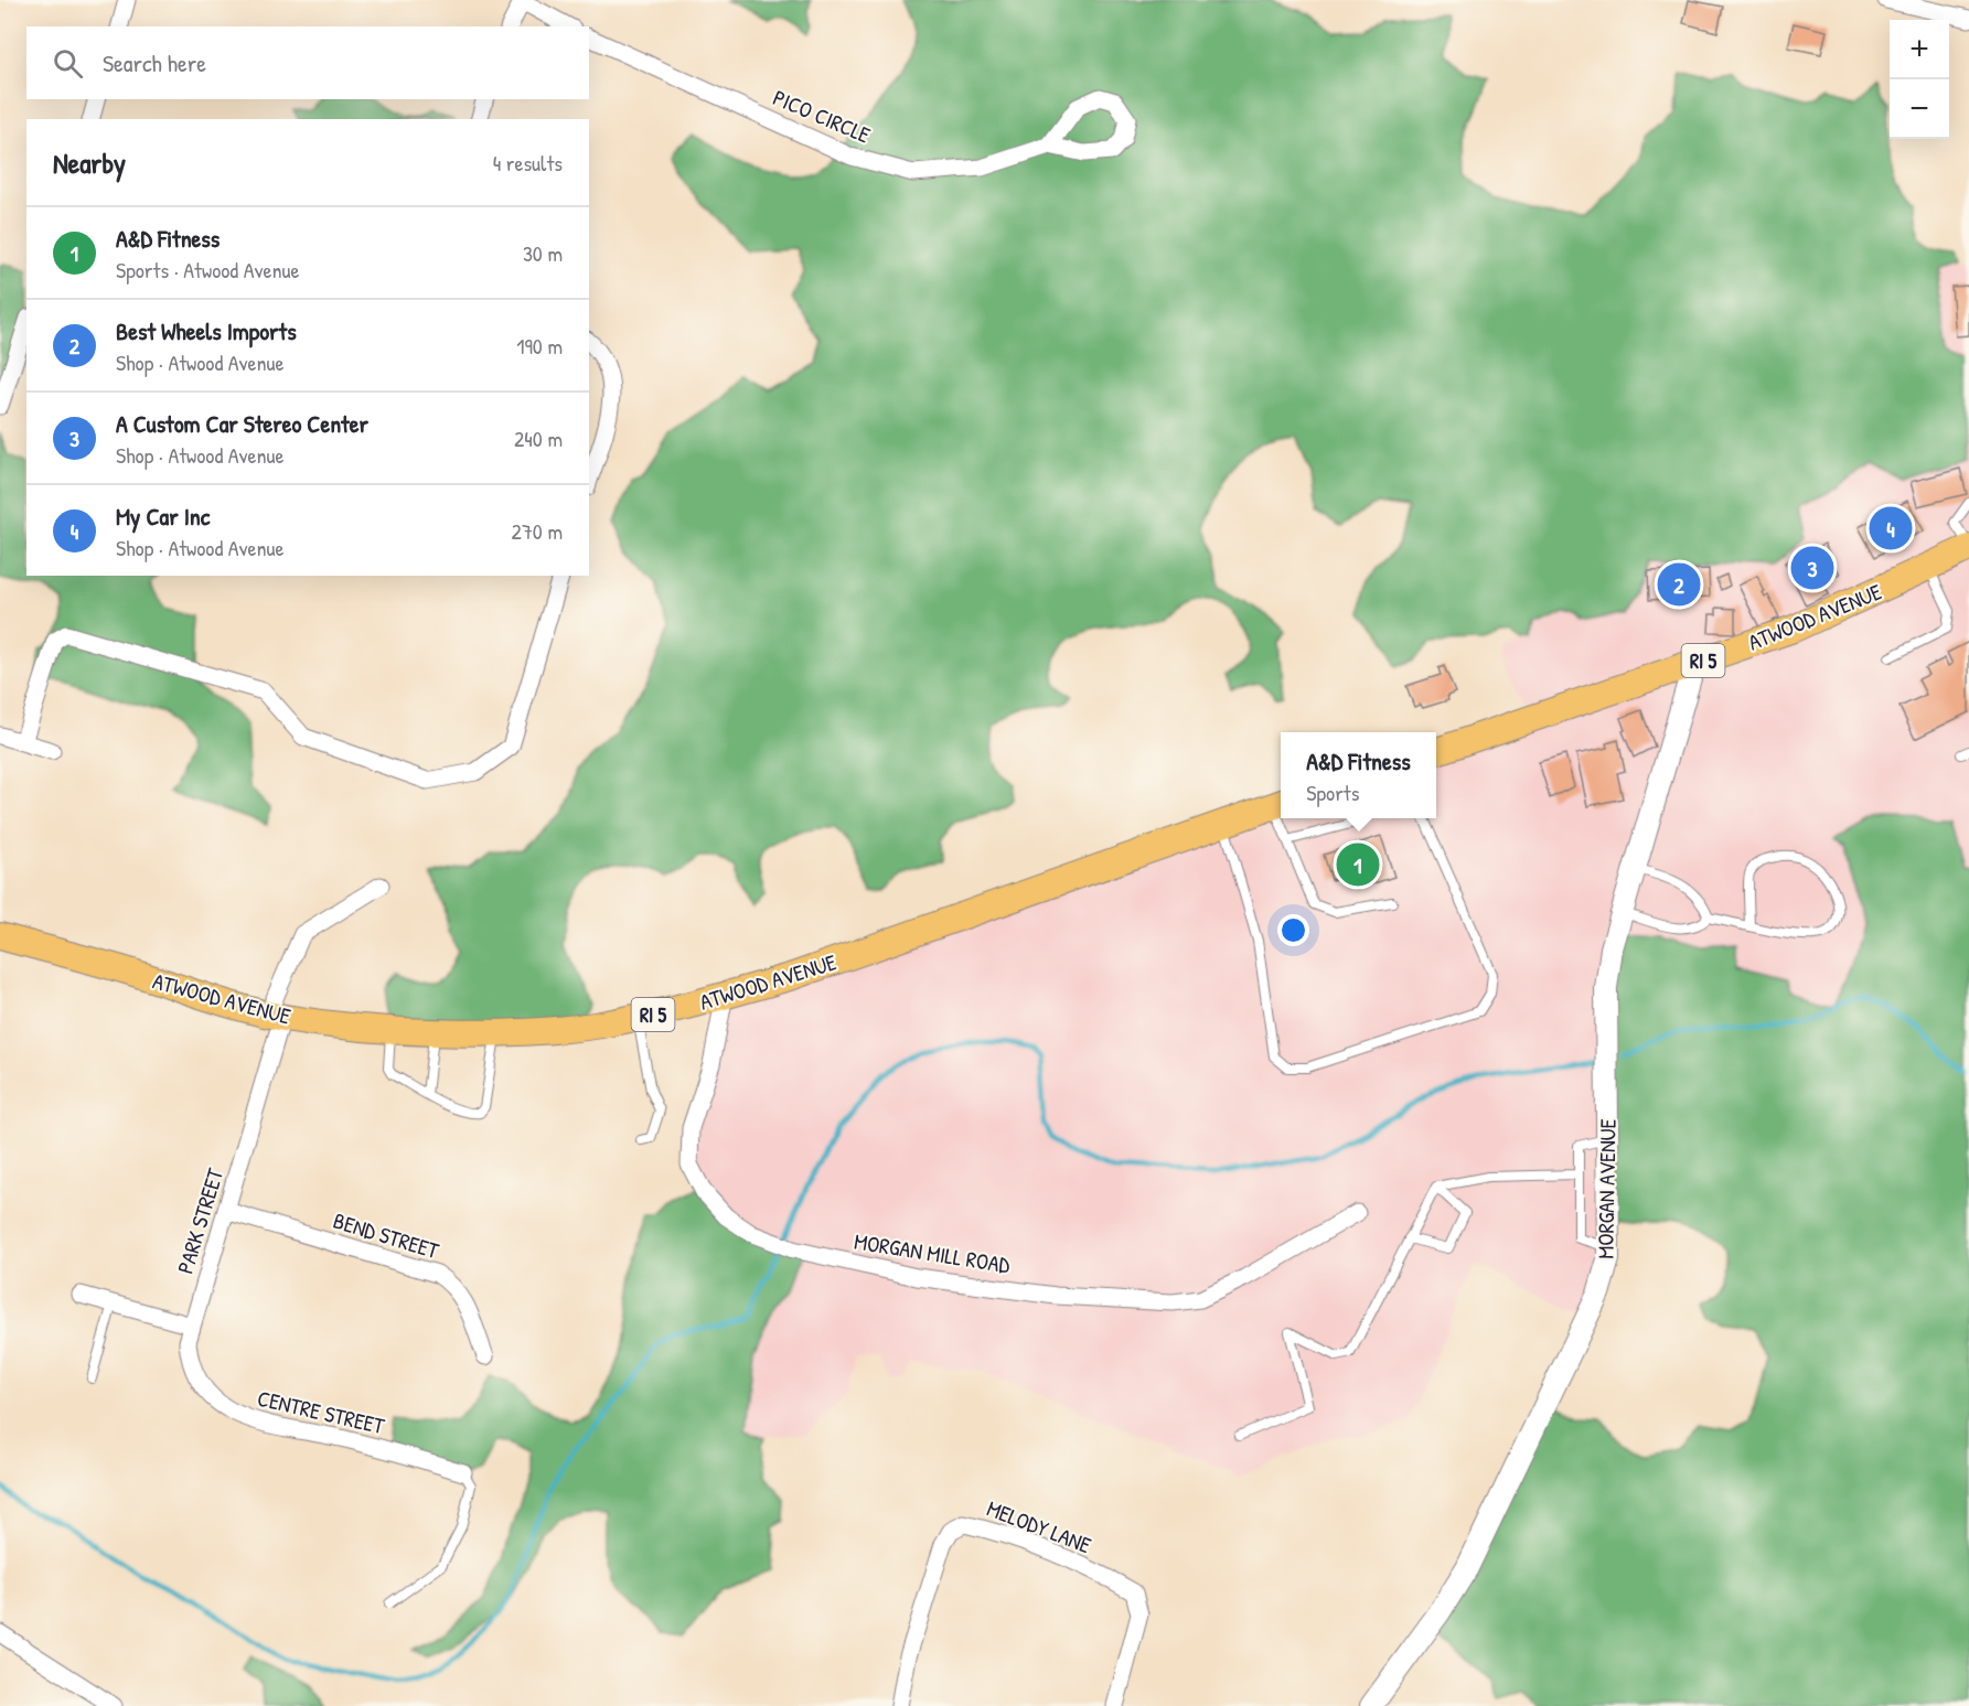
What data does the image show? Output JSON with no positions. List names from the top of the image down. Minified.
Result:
{"streets":{"main road":["ATWOOD AVENUE","RI 5"],"street":["PICO CIRCLE","MORGAN AVENUE","PARK STREET","BEND STREET","MORGAN MILL ROAD","CENTRE STREET","MELODY LANE"]},"crossings":[["ATWOOD AVENUE","MORGAN AVENUE"],["ATWOOD AVENUE","PARK STREET"],["ATWOOD AVENUE","MORGAN MILL ROAD"],["PARK STREET","BEND STREET"],["PARK STREET","CENTRE STREET"]],"page":{"map_buttons":["+","−"],"search":"Search here","heading":["Nearby","4 results"],"list":[{"mark":"1","name":"A&D Fitness","note":"Sports · Atwood Avenue","value":"30 m"},{"mark":"2","name":"Best Wheels Imports","note":"Shop · Atwood Avenue","value":"190 m"},{"mark":"3","name":"A Custom Car Stereo Center","note":"Shop · Atwood Avenue","value":"240 m"},{"mark":"4","name":"My Car Inc","note":"Shop · Atwood Avenue","value":"270 m"}],"pins":["4","3","2","1"],"popup":["A&D Fitness","Sports"]}}
